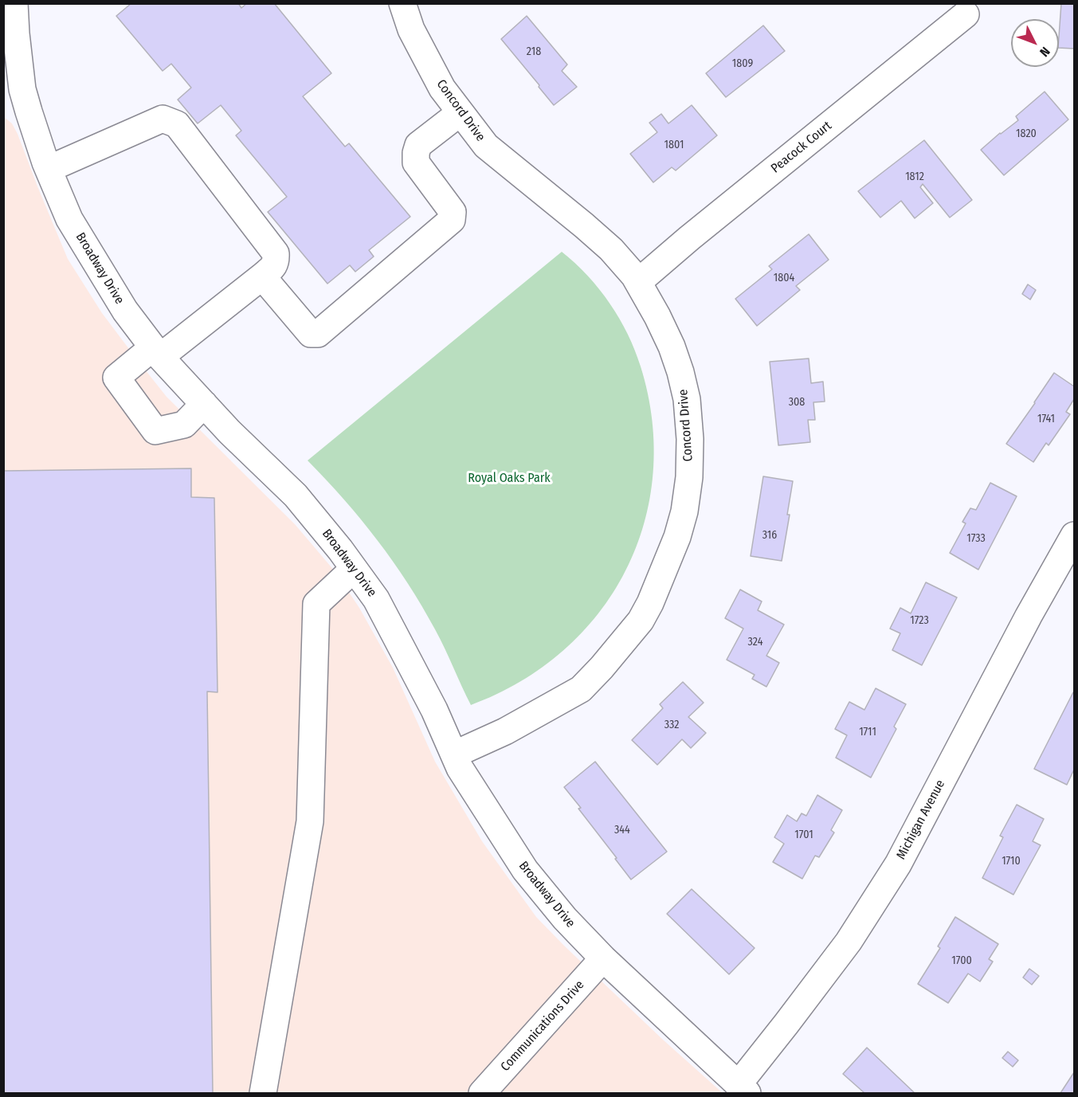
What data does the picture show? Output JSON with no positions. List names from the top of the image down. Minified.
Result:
{"streets":{"street":["Concord Drive","Peacock Court","Broadway Drive","Michigan Avenue","Communications Drive"]},"crossings":[["Concord Drive","Peacock Court"],["Concord Drive","Broadway Drive"],["Broadway Drive","Michigan Avenue"],["Broadway Drive","Communications Drive"]],"parks":["Royal Oaks Park"],"house_numbers":["218","1809","1820","1801","1812","1804","308","1741","316","1733","1723","324","332","1711","344","1701","1710","1700"],"north":"bottom right"}
